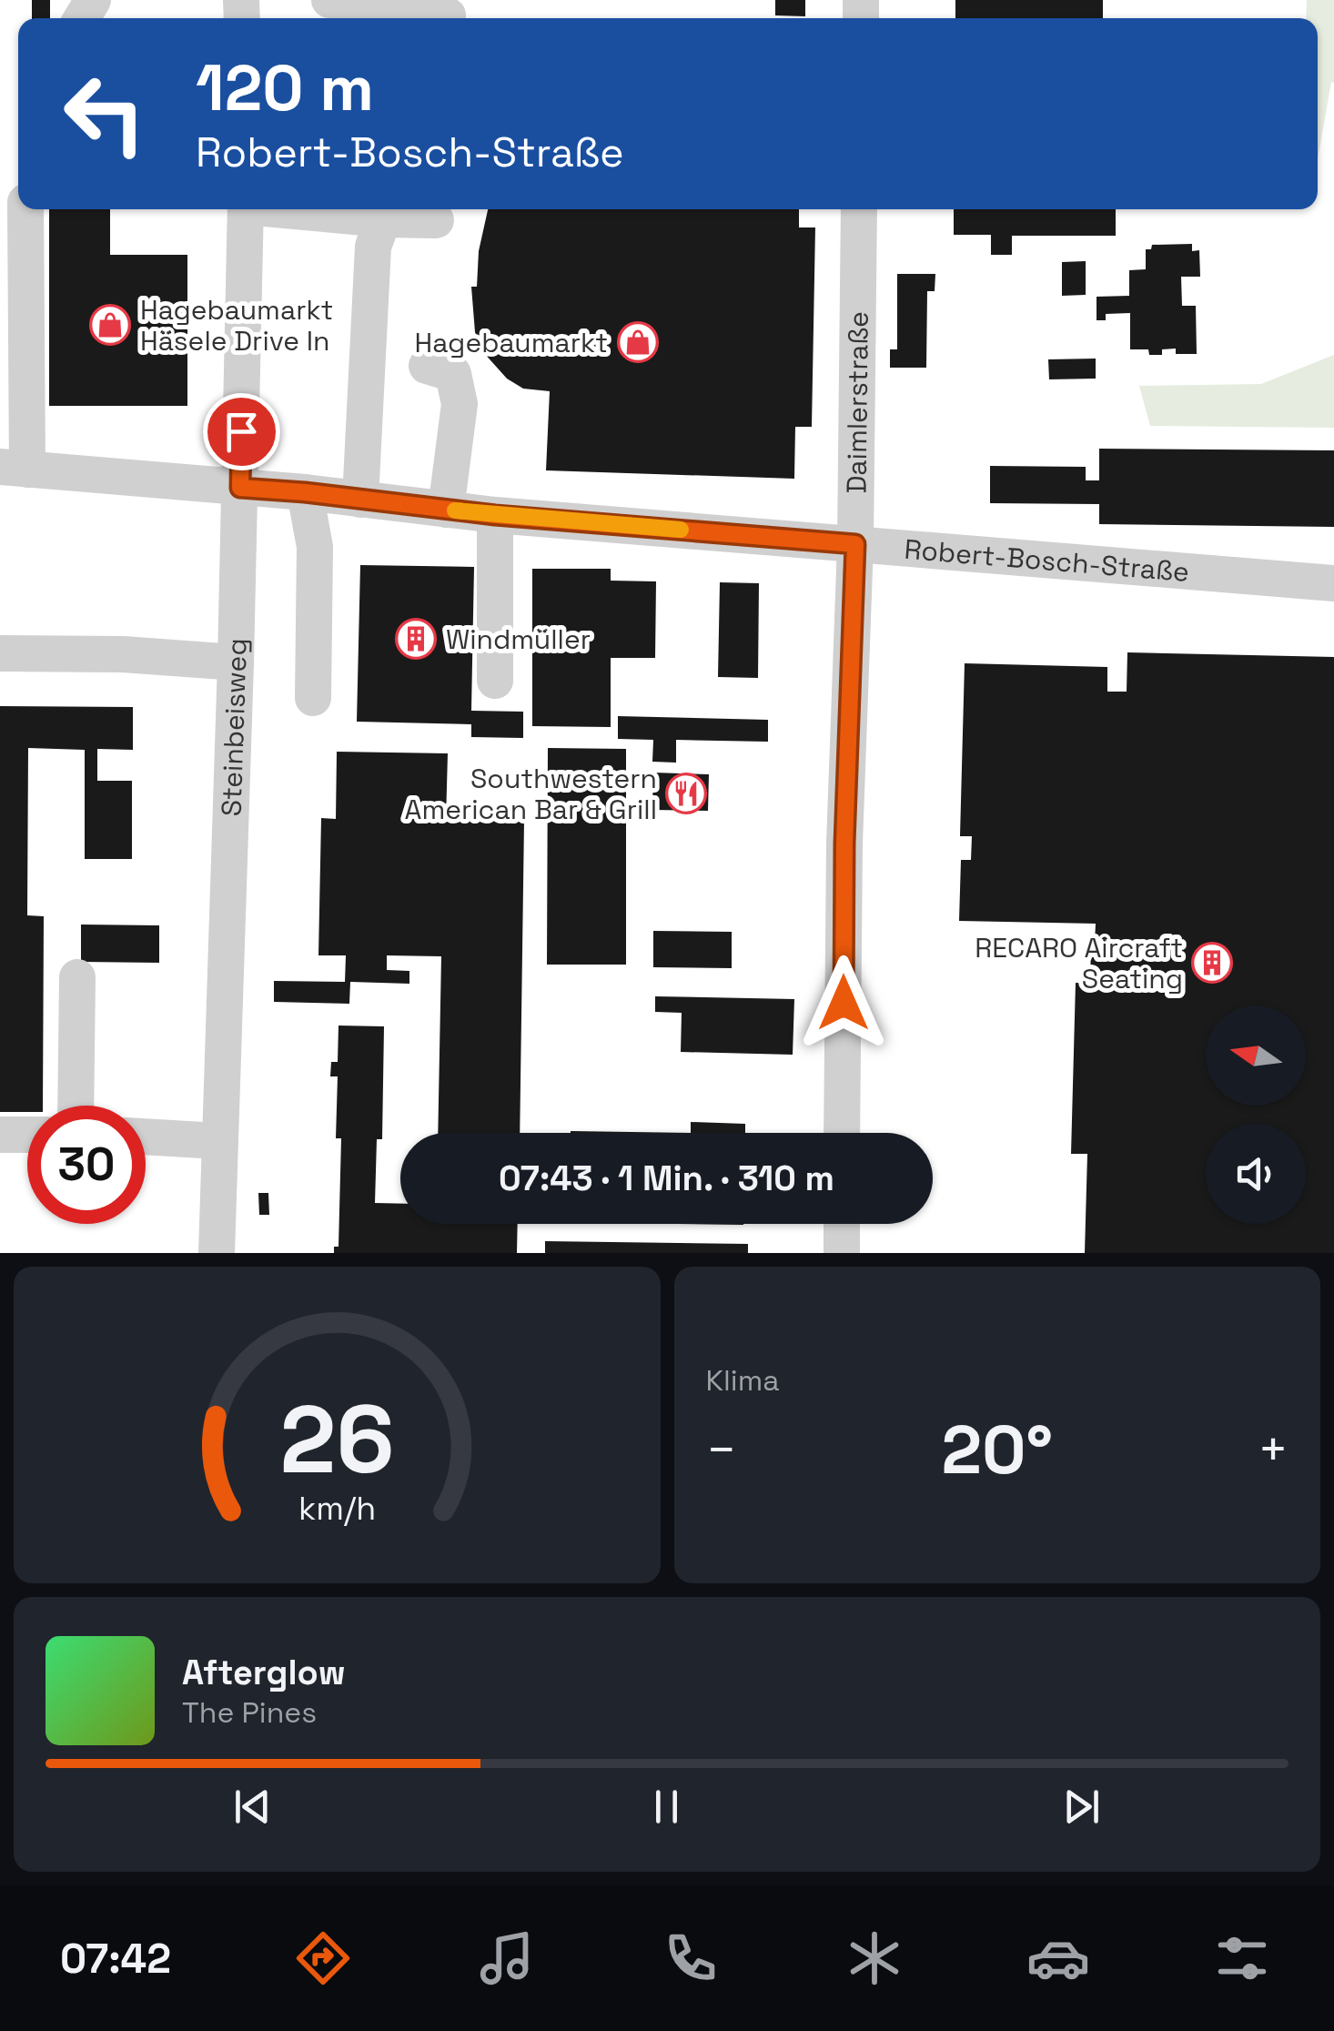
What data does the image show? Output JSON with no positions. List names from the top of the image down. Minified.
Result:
{"streets":{"street":["Daimlerstraße","Robert-Bosch-Straße","Steinbeisweg"]},"crossings":[["Daimlerstraße","Robert-Bosch-Straße"],["Robert-Bosch-Straße","Steinbeisweg"]],"places":{"shop":["Hagebaumarkt Häsele Drive In","Hagebaumarkt"],"building":["Windmüller","RECARO Aircraft Seating"],"restaurant":["Southwestern American Bar & Grill"]},"north":"left","page":{"turn":["120 m","Robert-Bosch-Straße"],"limit":"30","trip":"07:43 · 1 Min. · 310 m","tile":"Klima","heat":["−","20°","+"],"song":["Afterglow","The Pines"],"tabs":"07:42","gauge":["26","km/h"]}}
